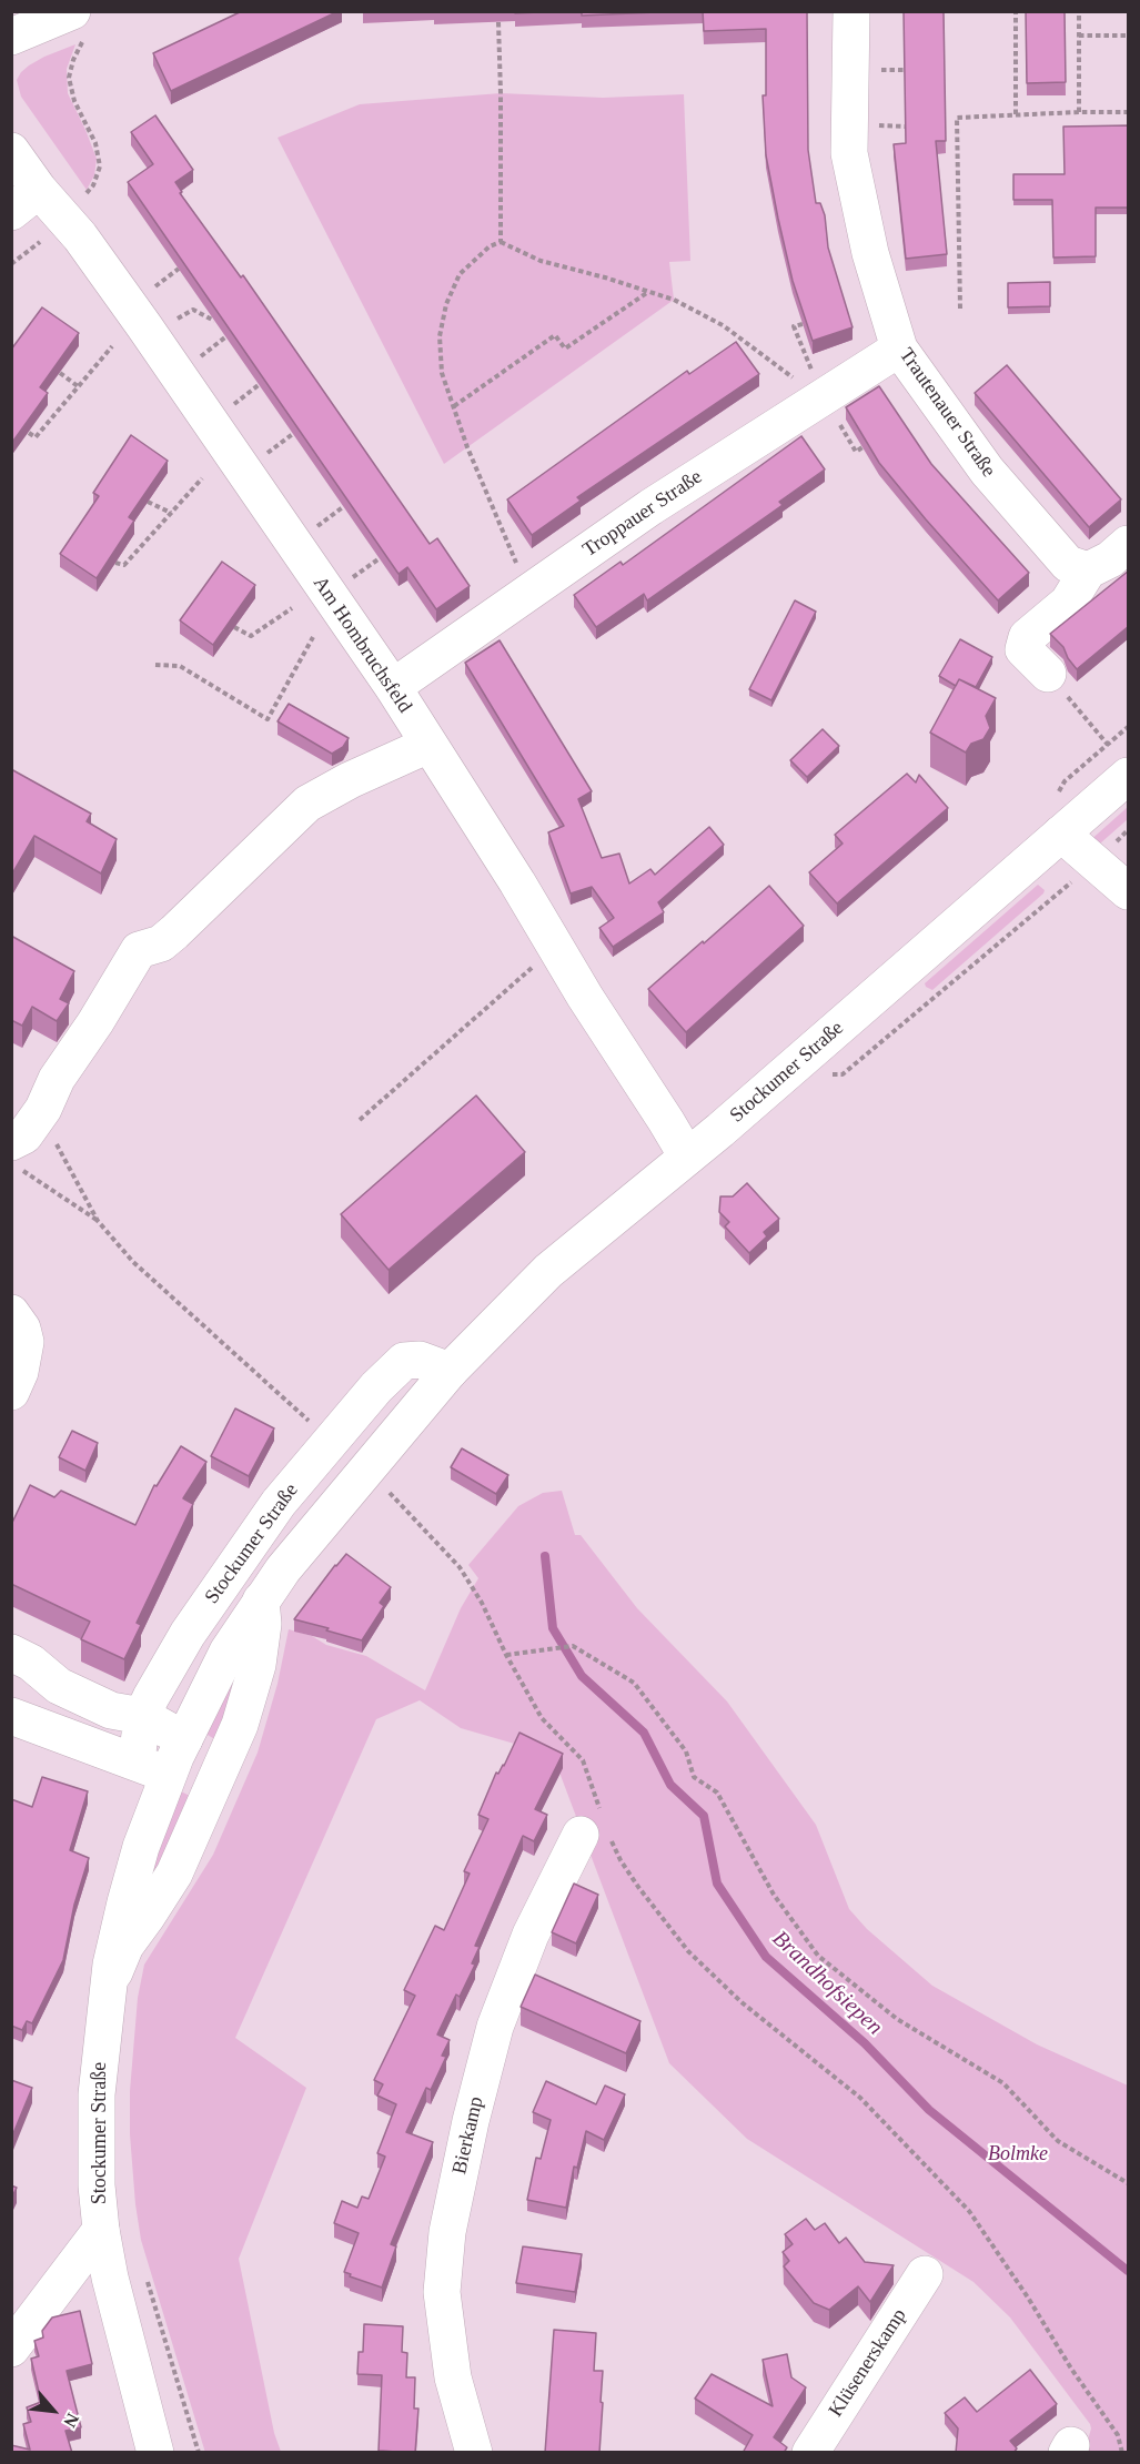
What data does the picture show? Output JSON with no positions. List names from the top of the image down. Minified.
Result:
{"streets":{"street":["Trautenauer Straße","Troppauer Straße","Am Hombruchsfeld","Stockumer Straße","Bierkamp","Klüsenerskamp"]},"crossings":[["Trautenauer Straße","Troppauer Straße"],["Troppauer Straße","Am Hombruchsfeld"],["Am Hombruchsfeld","Stockumer Straße"]],"water":["Brandhofsiepen"],"parks":["Bolmke"],"north":"bottom right"}
